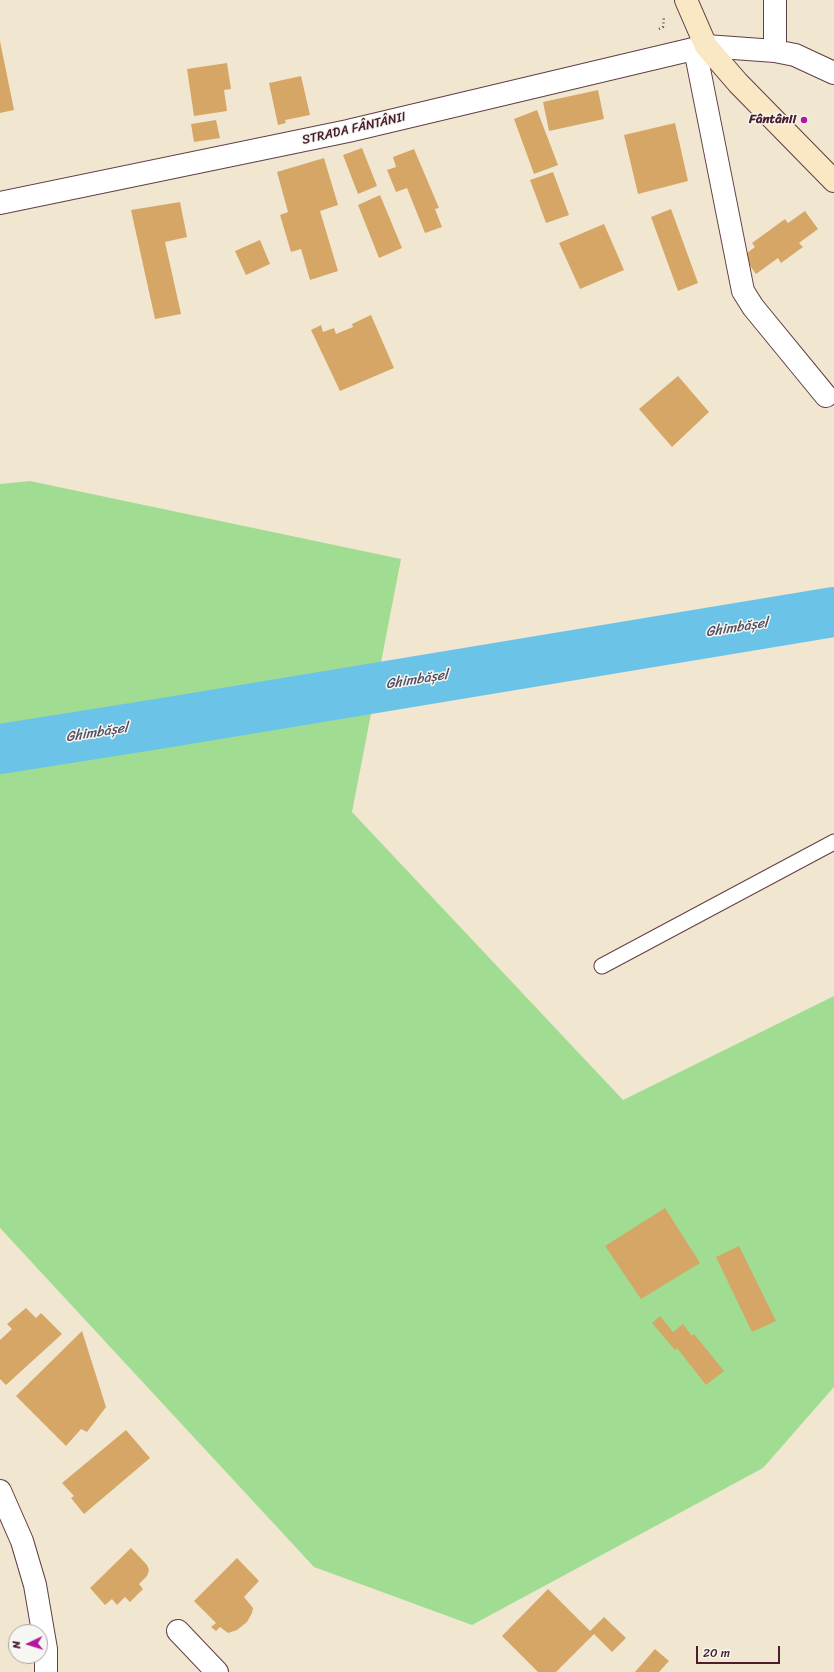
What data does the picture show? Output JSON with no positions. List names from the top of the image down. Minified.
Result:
{"streets":{"street":["STRADA FÂNTÂNII"]},"water":["Ghimbășel"],"places":["Fântânii"],"scale_bar":"20 m","north":"left"}
